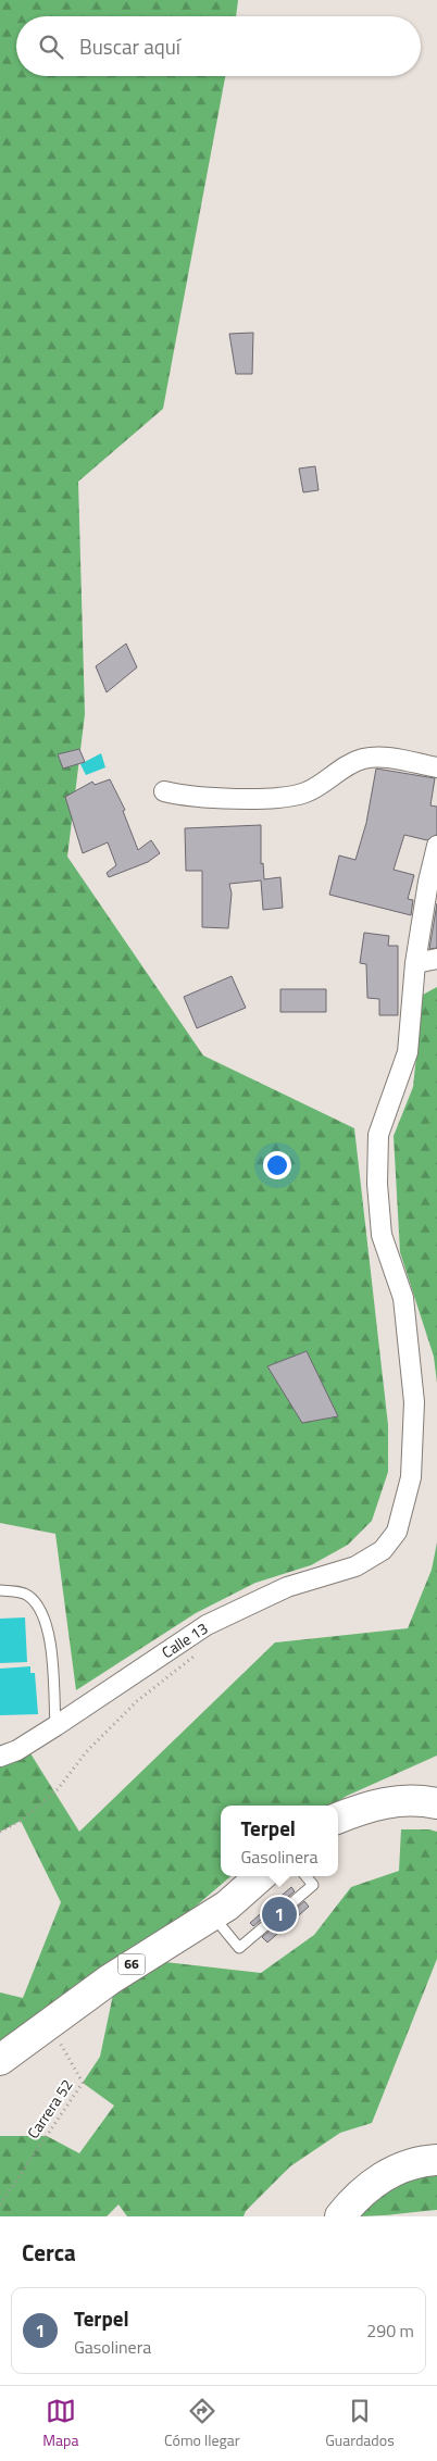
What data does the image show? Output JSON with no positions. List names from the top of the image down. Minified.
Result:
{"streets":{"highway":["66"],"street":["Calle 13"],"path":["Carrera 52"]},"crossings":[["66","Carrera 52"]],"page":{"search":"Buscar aquí","popup":["Terpel","Gasolinera"],"pins":"1","heading":"Cerca","list":[{"mark":"1","name":"Terpel","note":"Gasolinera","value":"290 m"}],"nav":["Mapa","Cómo llegar","Guardados"]}}
